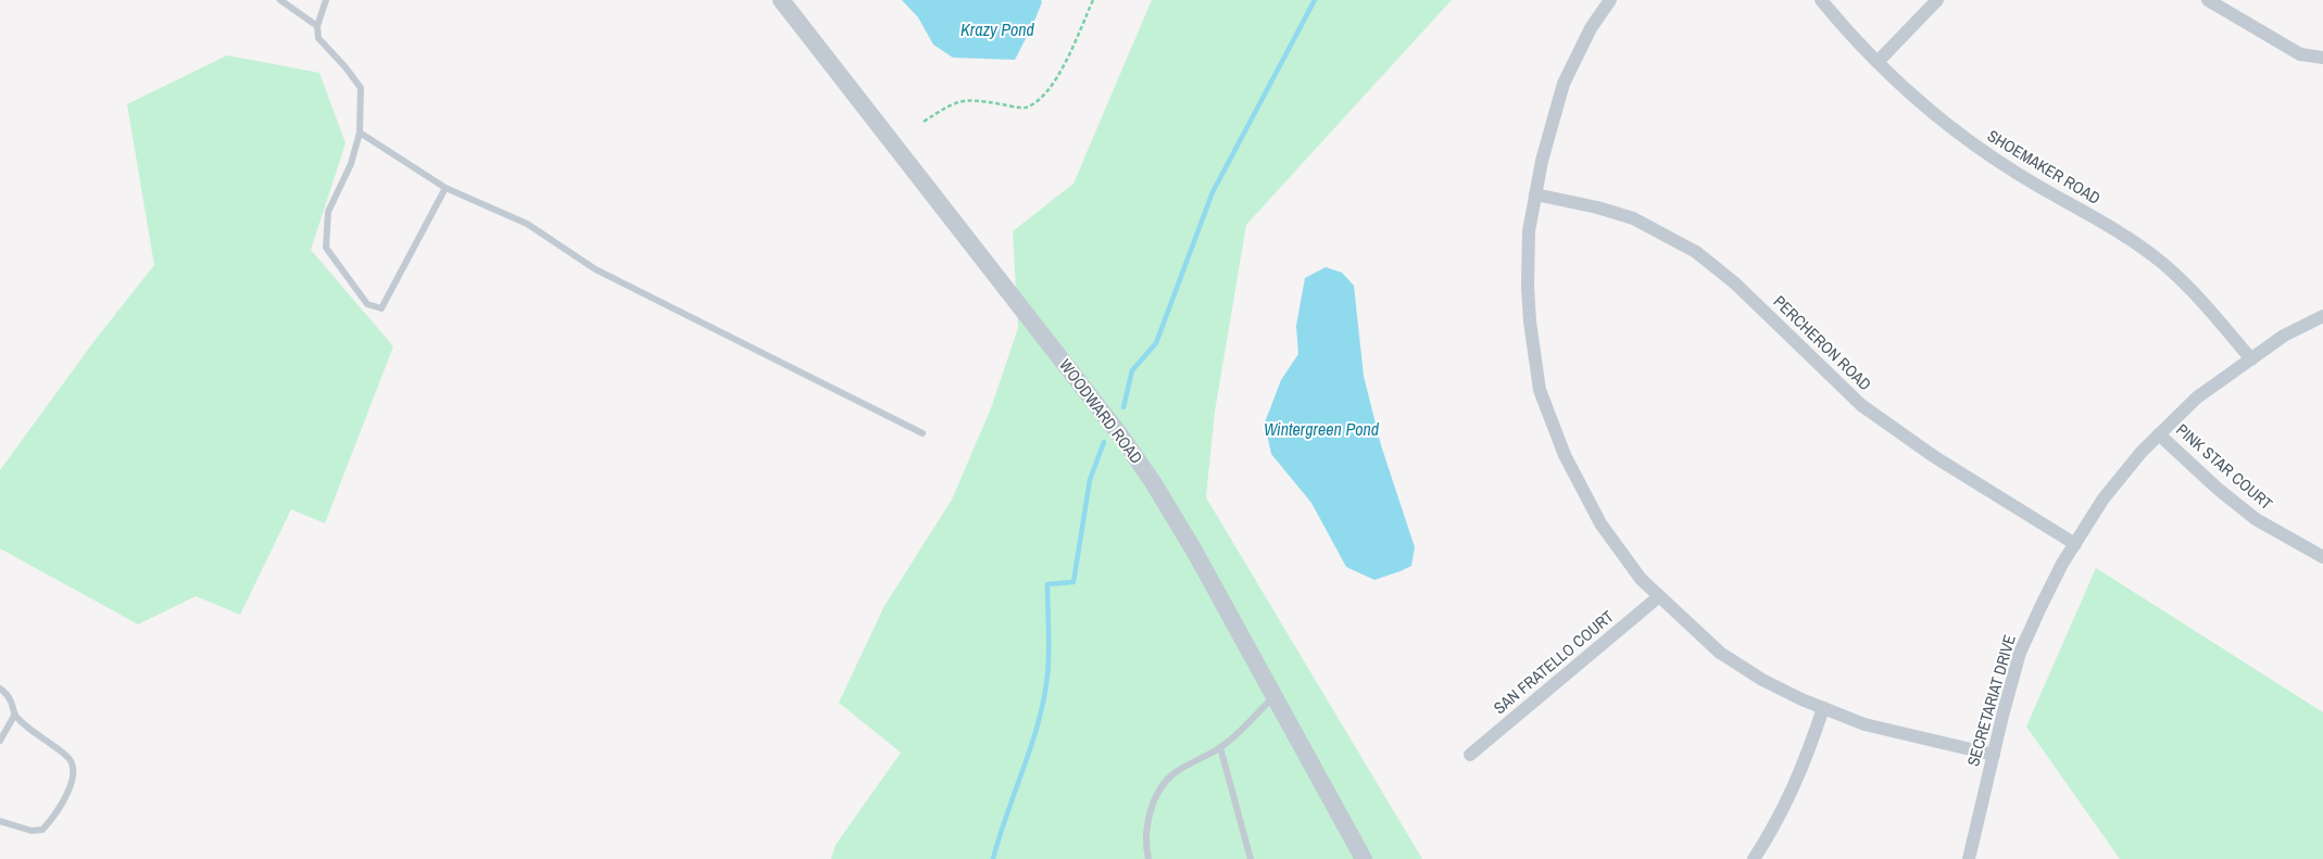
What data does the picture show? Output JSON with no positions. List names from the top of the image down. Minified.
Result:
{"streets":{"street":["SHOEMAKER ROAD","PERCHERON ROAD","WOODWARD ROAD","PINK STAR COURT","SAN FRATELLO COURT","SECRETARIAT DRIVE"]},"crossings":[["SHOEMAKER ROAD","SECRETARIAT DRIVE"],["PERCHERON ROAD","SECRETARIAT DRIVE"],["PINK STAR COURT","SECRETARIAT DRIVE"]],"water":["Krazy Pond","Wintergreen Pond"]}
